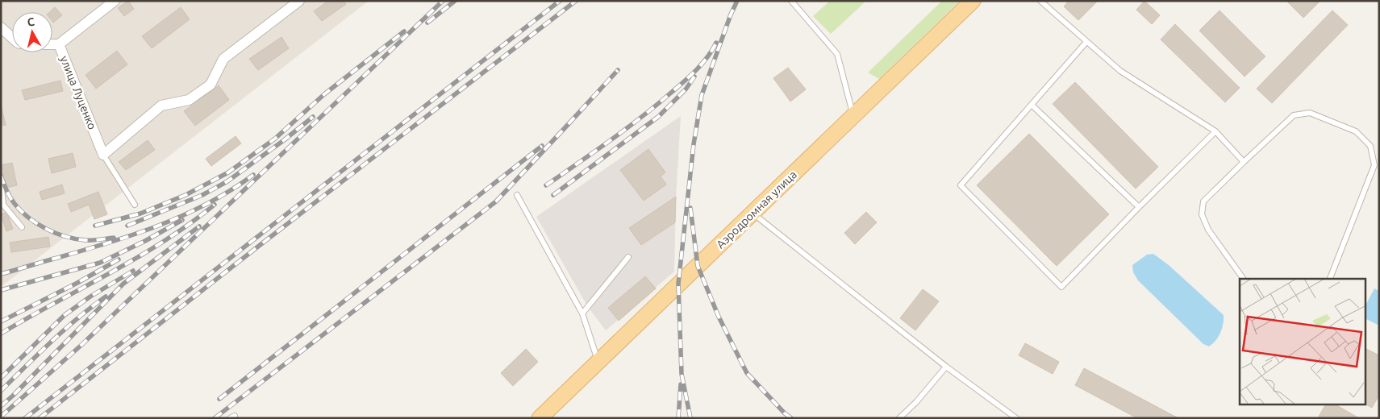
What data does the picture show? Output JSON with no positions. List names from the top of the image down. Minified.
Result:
{"streets":{"main road":["Аэродромная улица"],"street":["улица Луценко"]},"north":"top"}
